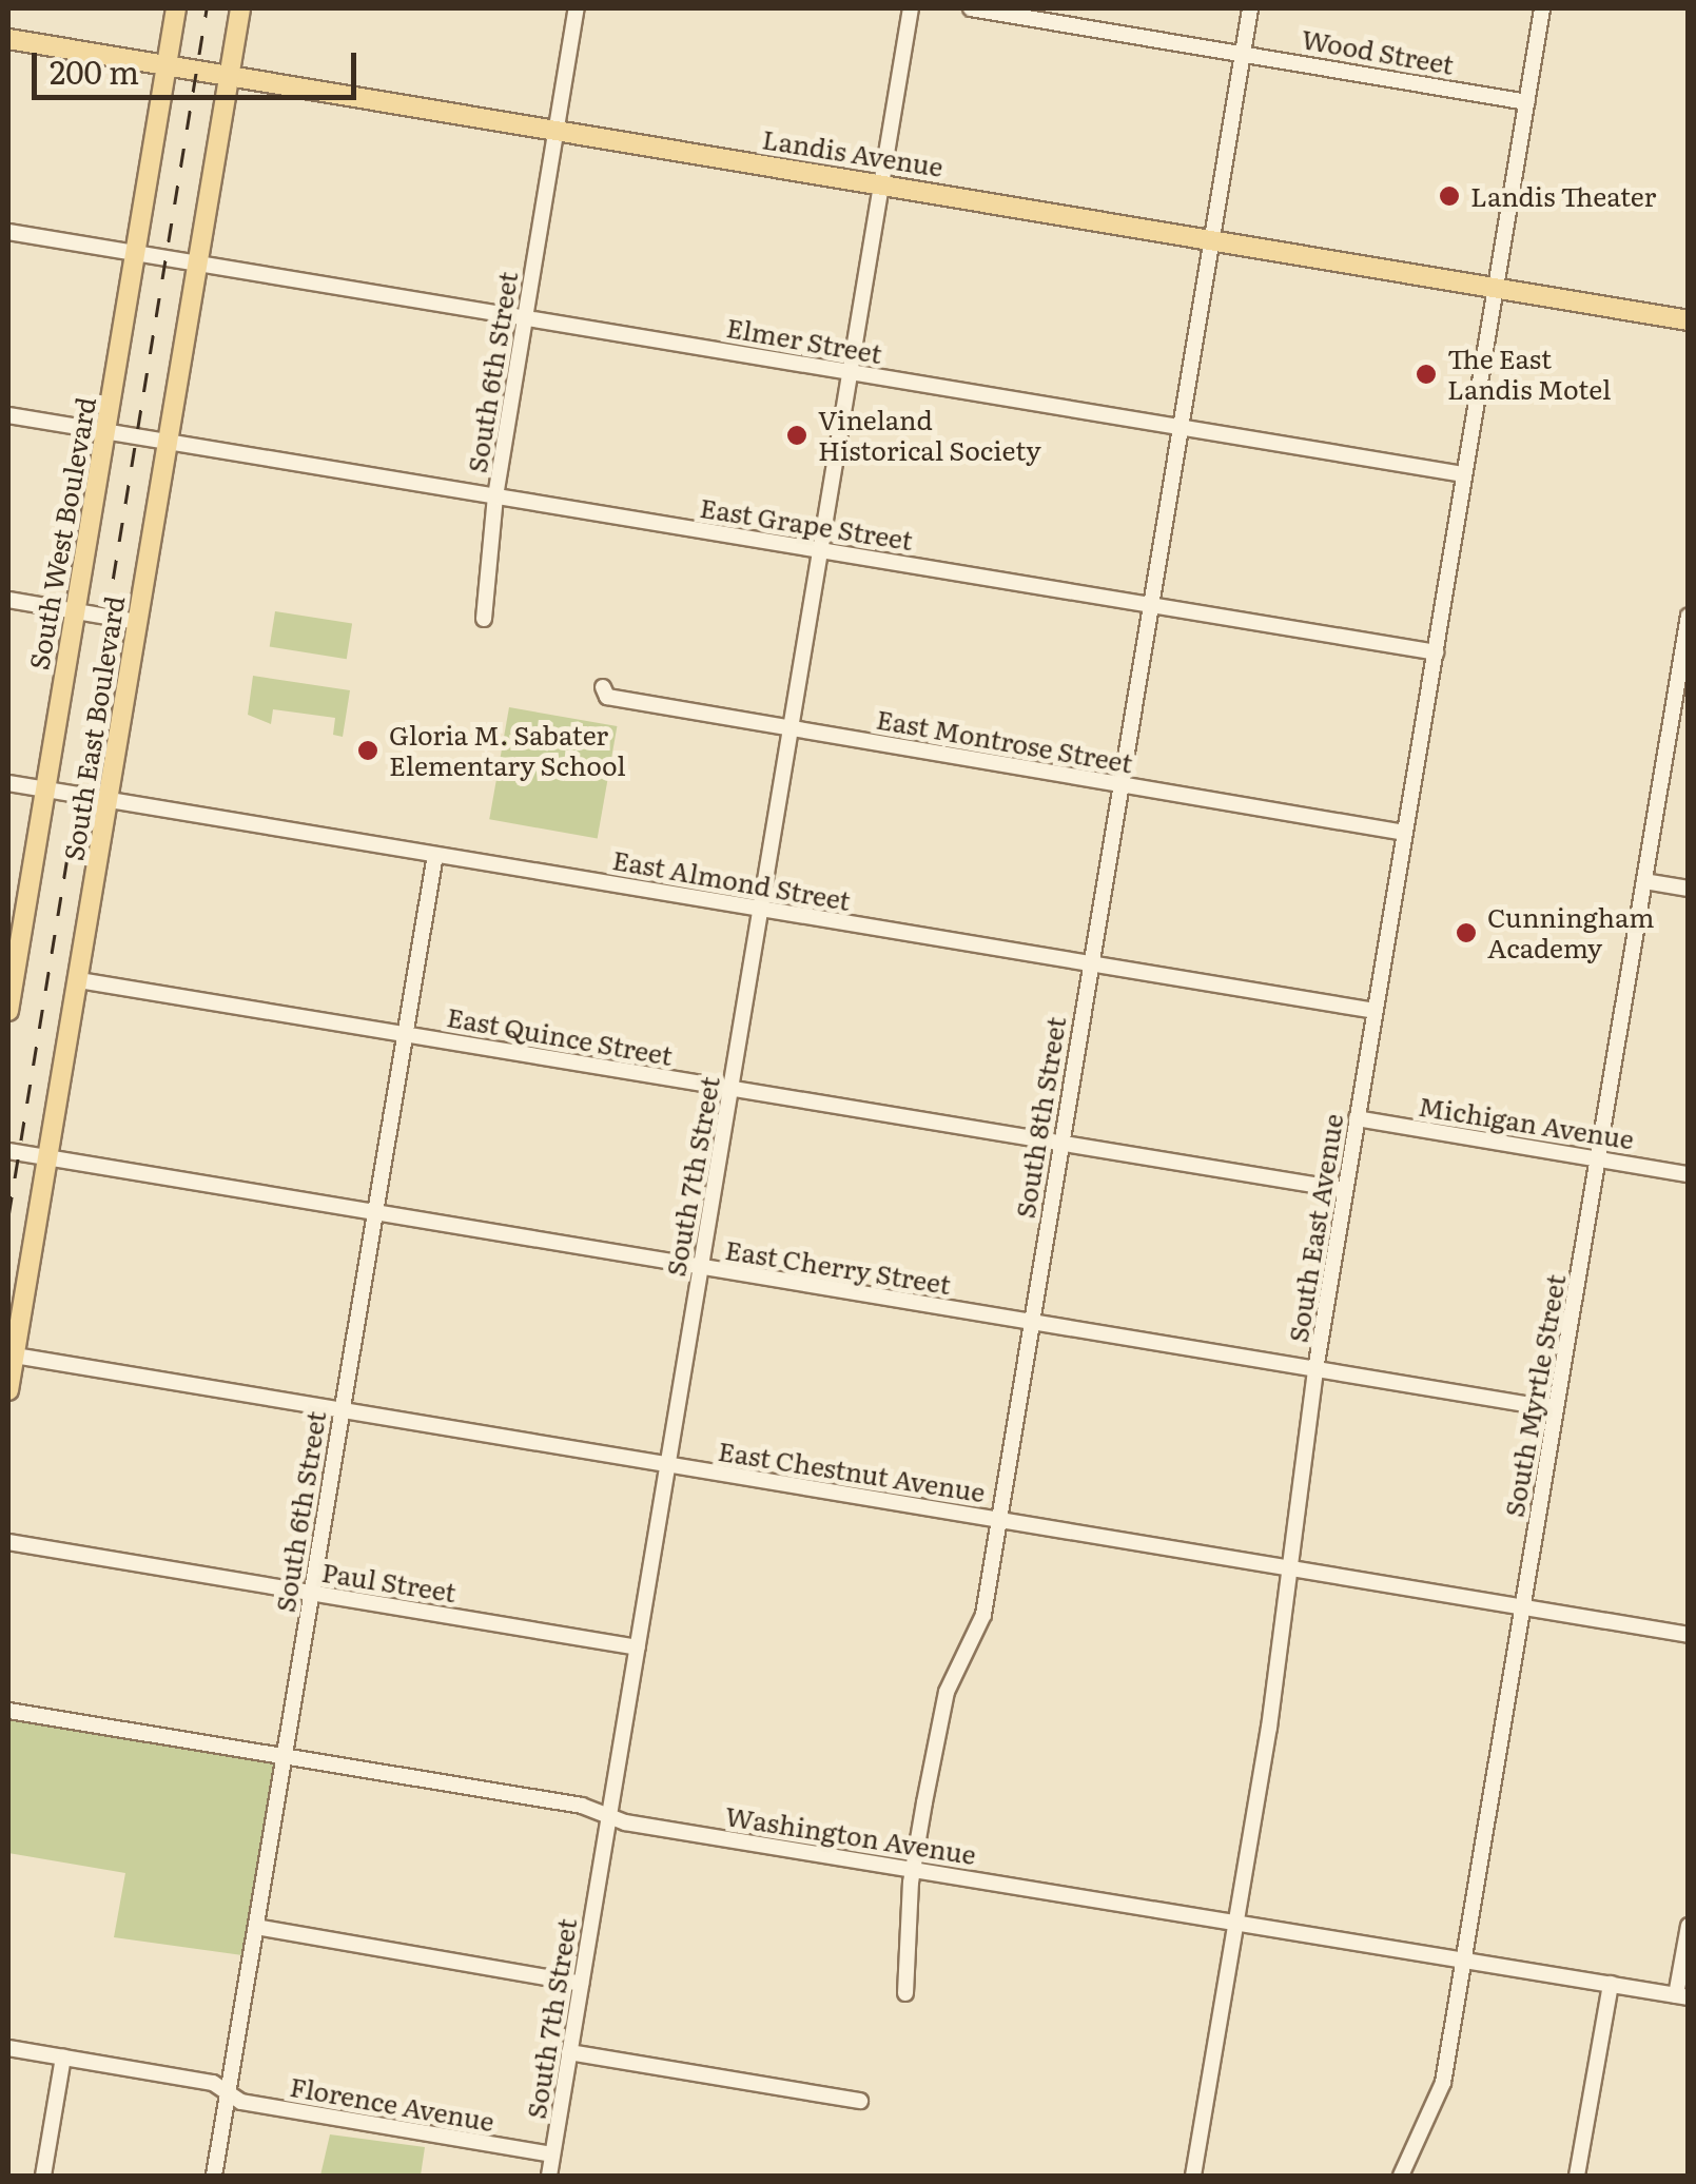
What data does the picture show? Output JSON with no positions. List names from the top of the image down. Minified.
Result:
{"streets":{"main road":["Landis Avenue","South West Boulevard","South East Boulevard"],"street":["Wood Street","Elmer Street","South 6th Street","East Grape Street","East Montrose Street","East Almond Street","East Quince Street","South 8th Street","Michigan Avenue","South 7th Street","South East Avenue","East Cherry Street","South Myrtle Street","East Chestnut Avenue","Paul Street","Washington Avenue","Florence Avenue"]},"crossings":[["Wood Street","South 8th Street"],["Wood Street","South East Avenue"],["Landis Avenue","South 6th Street"],["Landis Avenue","South West Boulevard"],["Landis Avenue","South East Boulevard"],["Landis Avenue","South 8th Street"],["Landis Avenue","South 7th Street"],["Landis Avenue","South East Avenue"],["Elmer Street","South 6th Street"],["Elmer Street","South West Boulevard"],["Elmer Street","South East Boulevard"],["Elmer Street","South 8th Street"],["Elmer Street","South 7th Street"],["Elmer Street","South East Avenue"],["South 6th Street","East Grape Street"],["South 6th Street","East Almond Street"],["South 6th Street","East Quince Street"],["South 6th Street","East Cherry Street"],["South 6th Street","East Chestnut Avenue"],["South 6th Street","Paul Street"],["South 6th Street","Washington Avenue"],["South 6th Street","Florence Avenue"],["East Grape Street","South West Boulevard"],["East Grape Street","South East Boulevard"],["East Grape Street","South 8th Street"],["East Grape Street","South 7th Street"],["East Grape Street","South East Avenue"],["South West Boulevard","East Almond Street"],["South East Boulevard","East Almond Street"],["South East Boulevard","East Quince Street"],["South East Boulevard","East Cherry Street"],["South East Boulevard","East Chestnut Avenue"],["East Montrose Street","South 8th Street"],["East Montrose Street","South 7th Street"],["East Montrose Street","South East Avenue"],["East Almond Street","South 8th Street"],["East Almond Street","South 7th Street"],["East Almond Street","South East Avenue"],["East Quince Street","South 8th Street"],["East Quince Street","South 7th Street"],["East Quince Street","South East Avenue"],["South 8th Street","East Cherry Street"],["South 8th Street","East Chestnut Avenue"],["South 8th Street","Washington Avenue"],["Michigan Avenue","South East Avenue"],["Michigan Avenue","South Myrtle Street"],["South 7th Street","East Cherry Street"],["South 7th Street","East Chestnut Avenue"],["South 7th Street","Paul Street"],["South 7th Street","Washington Avenue"],["South 7th Street","Florence Avenue"],["South East Avenue","East Cherry Street"],["South East Avenue","East Chestnut Avenue"],["South East Avenue","Washington Avenue"],["East Cherry Street","South Myrtle Street"],["South Myrtle Street","East Chestnut Avenue"],["South Myrtle Street","Washington Avenue"]],"places":["Landis Theater","The East Landis Motel","Vineland Historical Society","Gloria M. Sabater Elementary School","Cunningham Academy"],"scale_bar":"200 m"}
